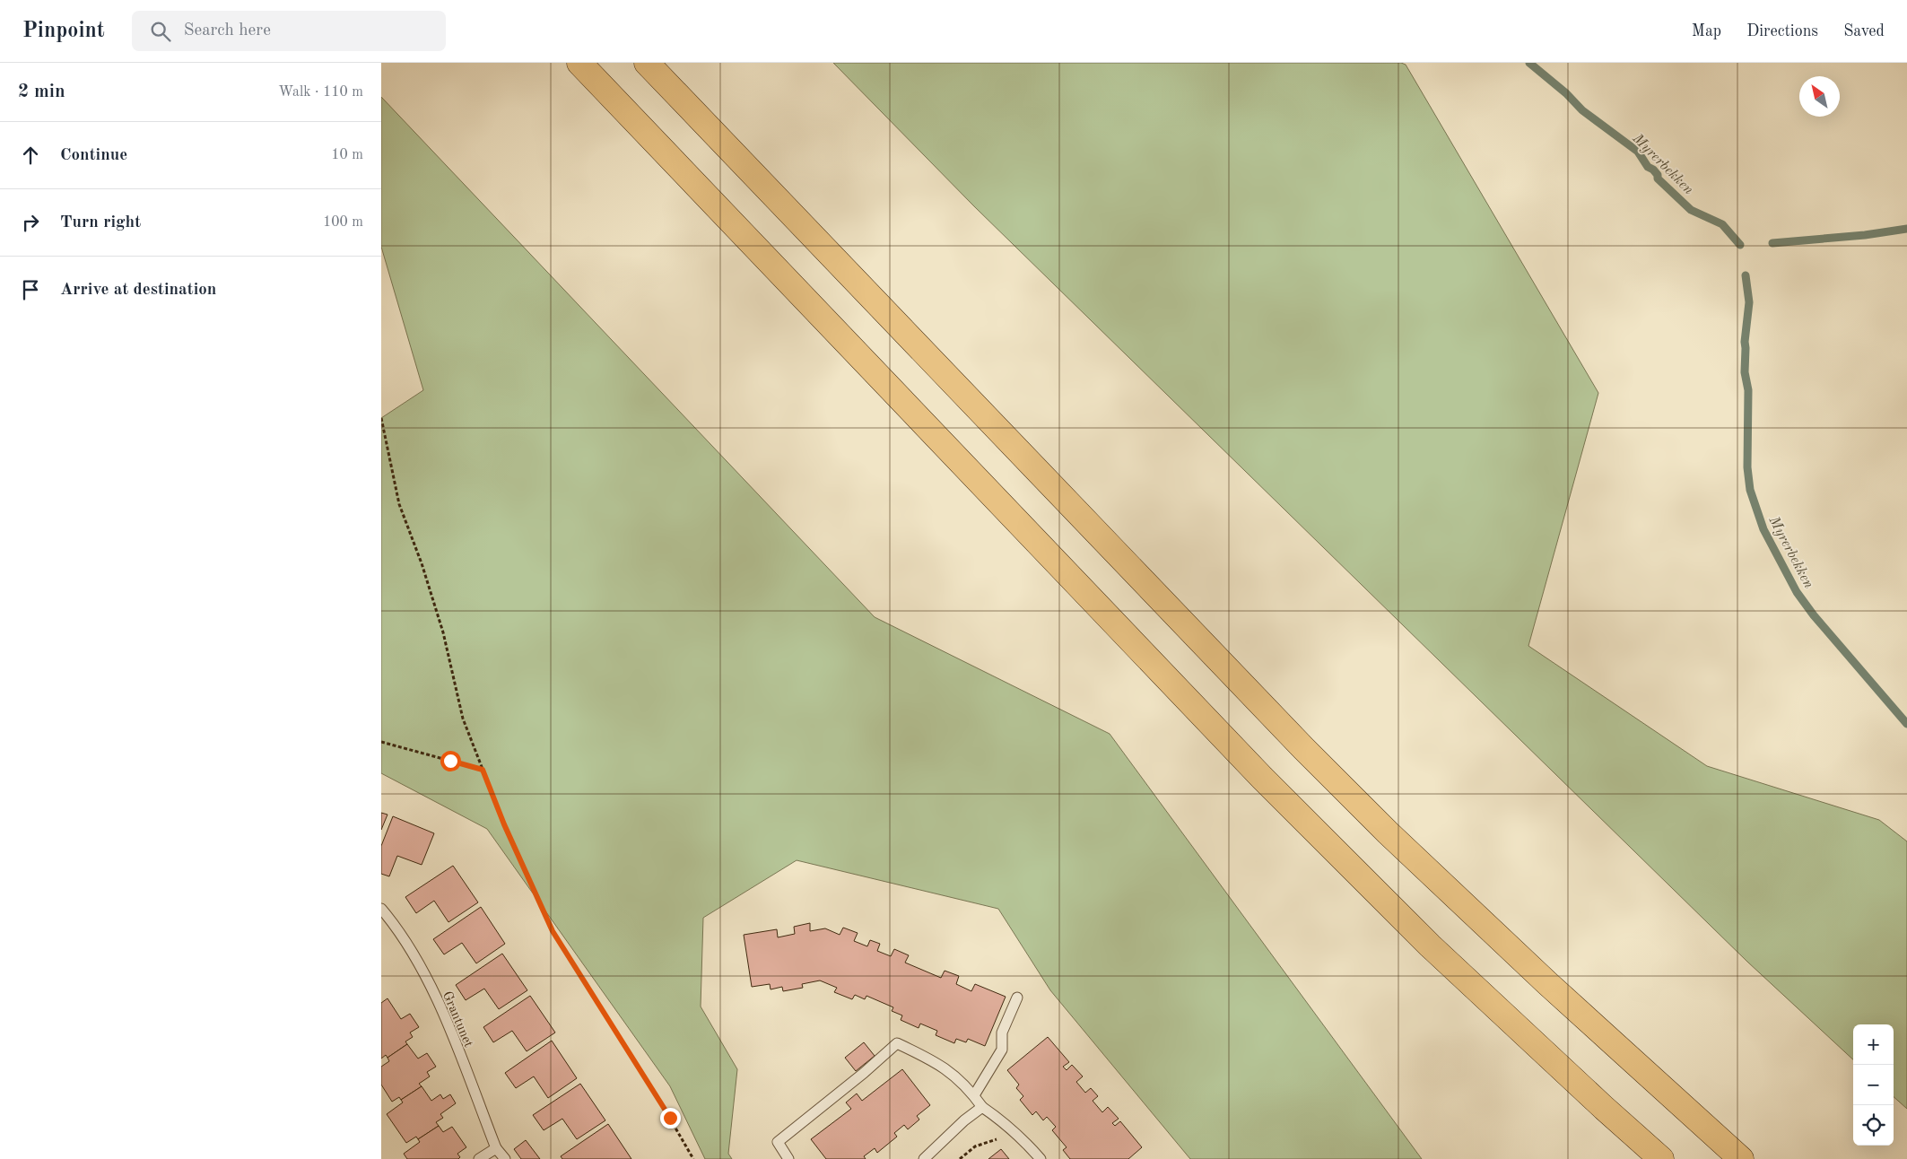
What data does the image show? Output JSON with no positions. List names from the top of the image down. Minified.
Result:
{"streets":{"lane":["Grantunet"]},"water":["Myrerbekken"],"north":"top left","page":{"header":"Pinpoint","search":"Search here","nav":["Map","Directions","Saved"],"heading":["2 min","Walk · 110 m"],"list":[["Continue","10 m"],["Turn right","100 m"],"Arrive at destination"],"map_buttons":["+","−"]}}
